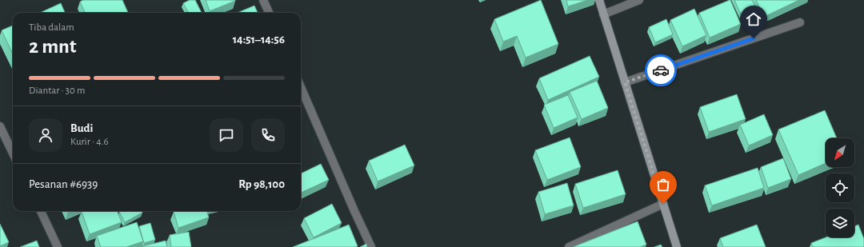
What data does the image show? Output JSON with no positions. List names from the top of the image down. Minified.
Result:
{"north":"bottom left","page":{"heading":["2 mnt","Tiba dalam","14:51–14:56"],"panel":["Budi","Kurir · 4.6","Pesanan #6939","Rp 98,100"],"bar":"Diantar · 30 m"}}
